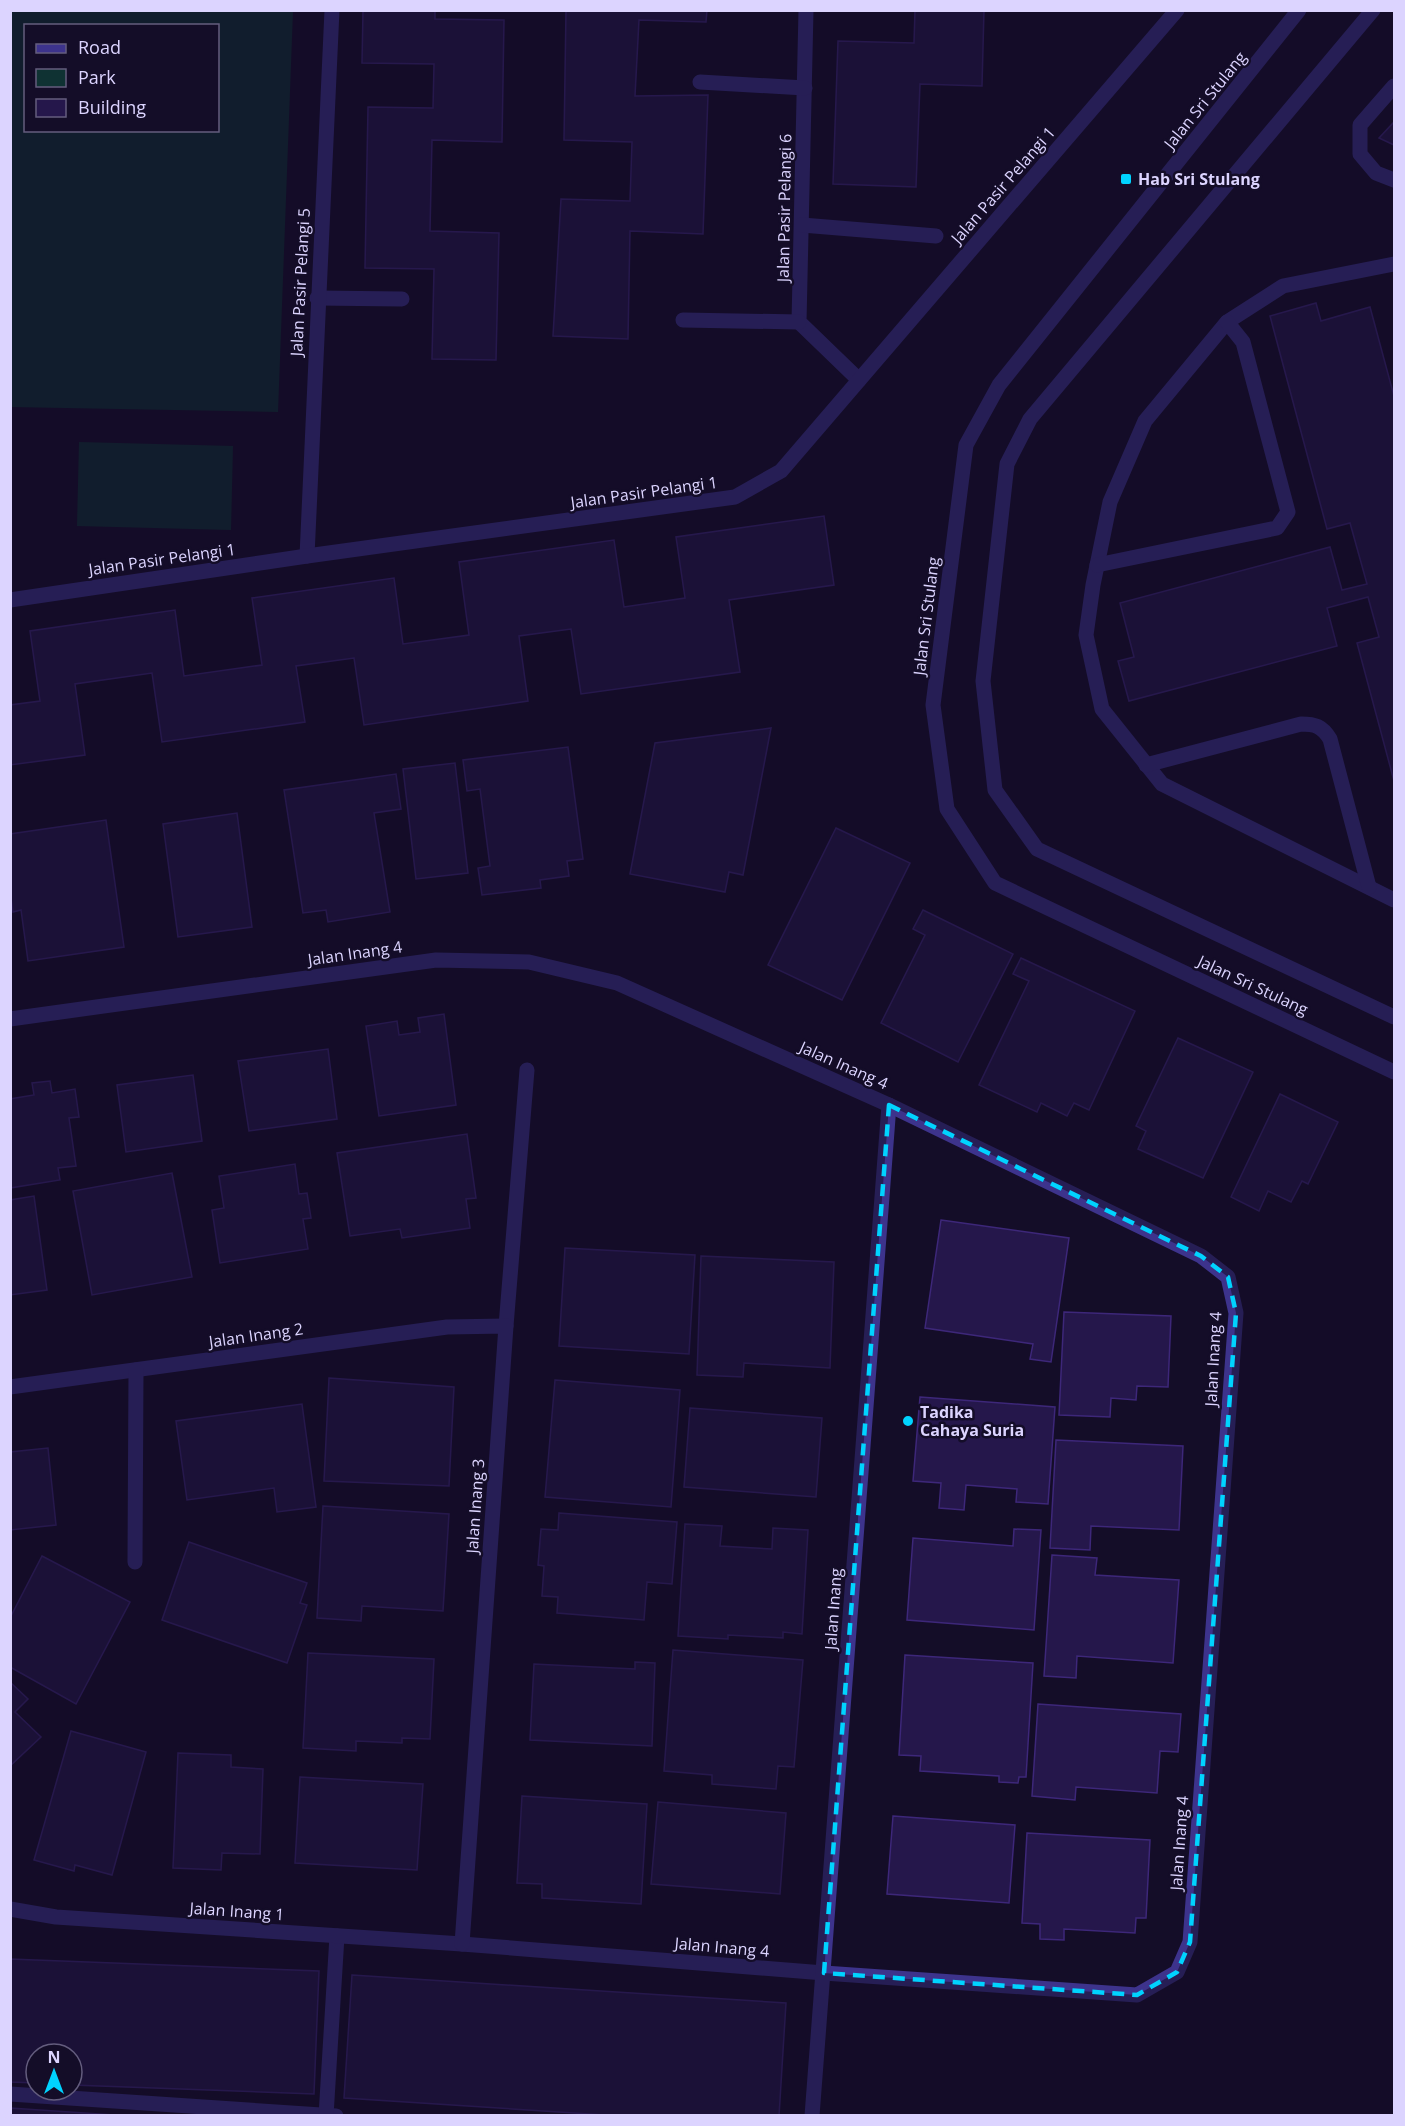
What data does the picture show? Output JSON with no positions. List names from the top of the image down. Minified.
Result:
{"streets":{"street":["Jalan Sri Stulang","Jalan Pasir Pelangi 1","Jalan Pasir Pelangi 6","Jalan Pasir Pelangi 5","Jalan Inang 4","Jalan Inang 2","Jalan Inang 3","Jalan Inang","Jalan Inang 1"]},"crossings":[["Jalan Pasir Pelangi 1","Jalan Pasir Pelangi 5"],["Jalan Inang 4","Jalan Inang 3"],["Jalan Inang 4","Jalan Inang"],["Jalan Inang 4","Jalan Inang 1"],["Jalan Inang 2","Jalan Inang 3"],["Jalan Inang 3","Jalan Inang 1"]],"places":{"transit":["Hab Sri Stulang"],"other":["Tadika Cahaya Suria"]},"legend":["Road","Park","Building"],"north":"top"}
